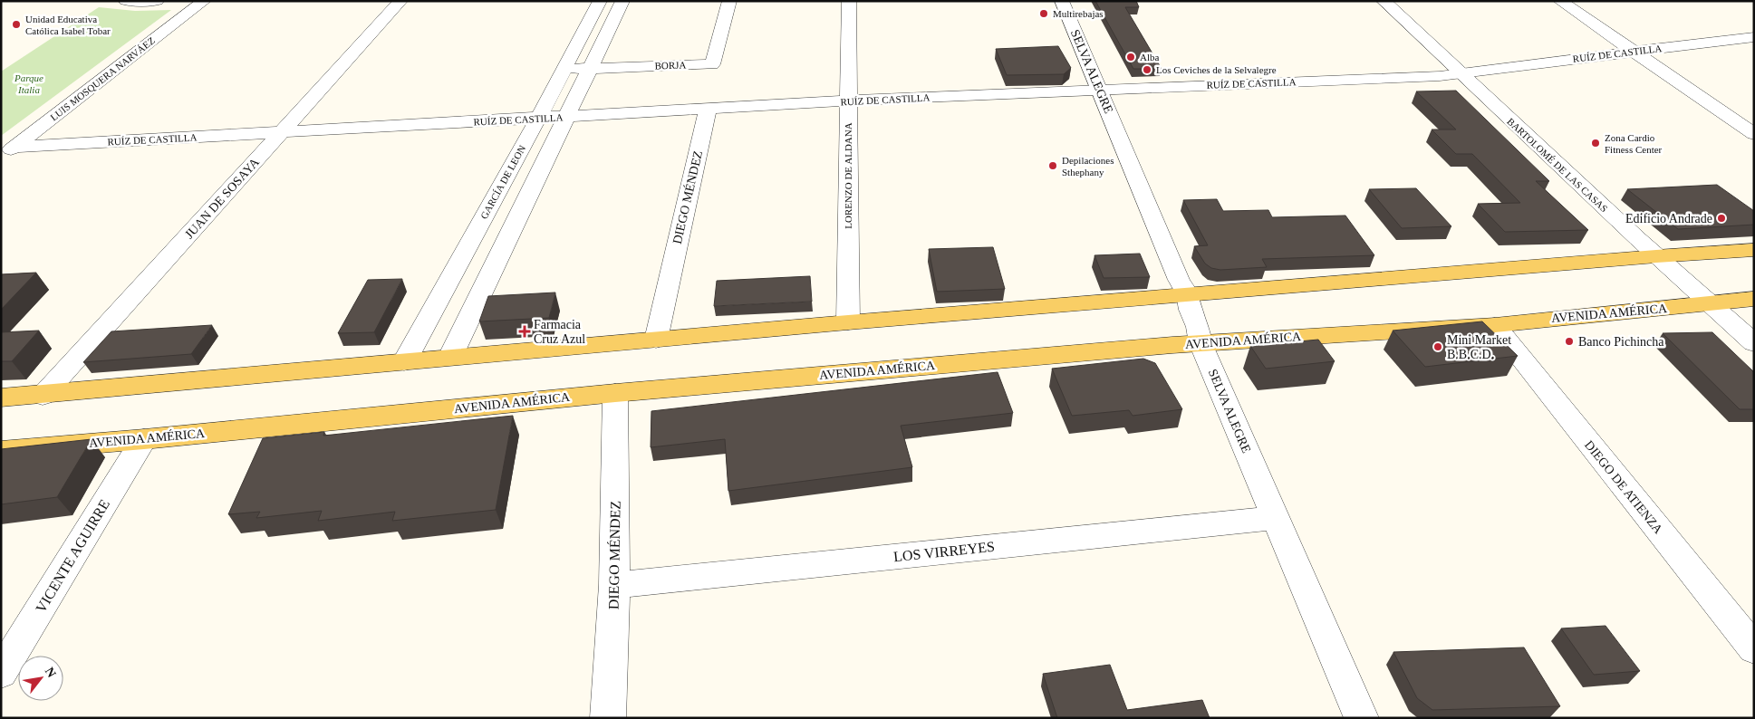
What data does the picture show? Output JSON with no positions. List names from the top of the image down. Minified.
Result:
{"streets":{"main road":["AVENIDA AMÉRICA"],"street":["RUÍZ DE CASTILLA","BORJA","SELVA ALEGRE","LUIS MOSQUERA NARVÁEZ","BARTOLOMÉ DE LAS CASAS","LORENZO DE ALDANA","GARCÍA DE LEON","DIEGO MÉNDEZ","JUAN DE SOSAYA","DIEGO DE ATIENZA","LOS VIRREYES","VICENTE AGUIRRE"]},"crossings":[["RUÍZ DE CASTILLA","SELVA ALEGRE"],["RUÍZ DE CASTILLA","LUIS MOSQUERA NARVÁEZ"],["RUÍZ DE CASTILLA","BARTOLOMÉ DE LAS CASAS"],["RUÍZ DE CASTILLA","LORENZO DE ALDANA"],["RUÍZ DE CASTILLA","GARCÍA DE LEON"],["RUÍZ DE CASTILLA","DIEGO MÉNDEZ"],["RUÍZ DE CASTILLA","JUAN DE SOSAYA"],["BORJA","GARCÍA DE LEON"],["SELVA ALEGRE","AVENIDA AMÉRICA"],["SELVA ALEGRE","LOS VIRREYES"],["BARTOLOMÉ DE LAS CASAS","AVENIDA AMÉRICA"],["DIEGO MÉNDEZ","AVENIDA AMÉRICA"],["DIEGO MÉNDEZ","LOS VIRREYES"],["AVENIDA AMÉRICA","DIEGO DE ATIENZA"],["AVENIDA AMÉRICA","VICENTE AGUIRRE"]],"parks":["Parque Italia"],"places":{"other":["Multirebajas","Unidad Educativa Católica Isabel Tobar","Alba","Los Ceviches de la Selvalegre","Zona Cardio Fitness Center","Depilaciones Sthephany","Edificio Andrade","Banco Pichincha","Mini Market B.B.C.D."],"health":["Farmacia Cruz Azul"]},"north":"top right"}
